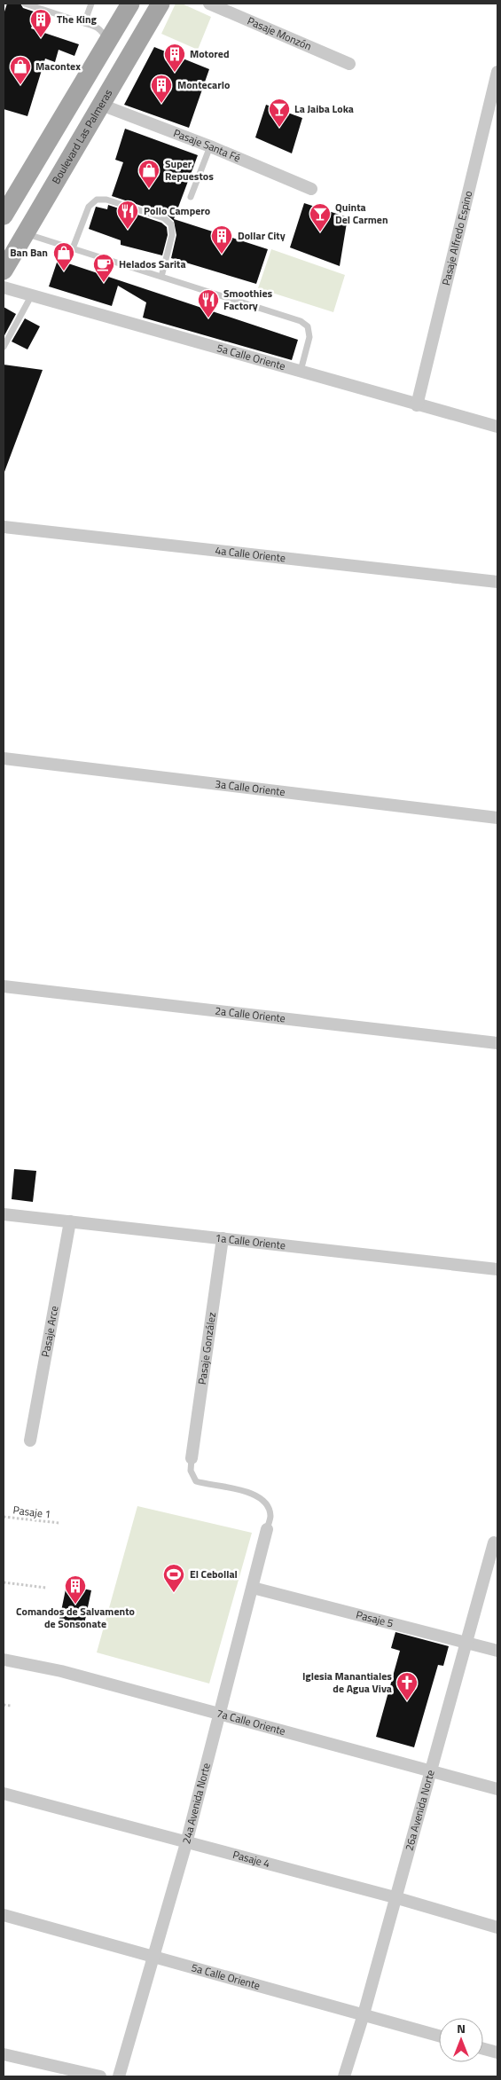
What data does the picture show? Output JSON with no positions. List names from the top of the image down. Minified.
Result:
{"streets":{"main road":["Boulevard Las Palmeras"],"street":["Pasaje Monzón","Pasaje Santa Fé","Pasaje Alfredo Espino","5a Calle Oriente","4a Calle Oriente","3a Calle Oriente","2a Calle Oriente","1a Calle Oriente","Pasaje Arce","Pasaje González","Pasaje 5","7a Calle Oriente","24a Avenida Norte","26a Avenida Norte","Pasaje 4"],"path":["Pasaje 1"]},"crossings":[["Boulevard Las Palmeras","Pasaje Santa Fé"],["Pasaje Alfredo Espino","5a Calle Oriente"],["5a Calle Oriente","24a Avenida Norte"],["5a Calle Oriente","26a Avenida Norte"],["1a Calle Oriente","Pasaje Arce"],["1a Calle Oriente","Pasaje González"],["Pasaje 5","24a Avenida Norte"],["Pasaje 5","26a Avenida Norte"],["7a Calle Oriente","24a Avenida Norte"],["7a Calle Oriente","26a Avenida Norte"],["24a Avenida Norte","Pasaje 4"],["26a Avenida Norte","Pasaje 4"]],"places":{"building":["The King","Motored","Montecarlo","Dollar City","Comandos de Salvamento de Sonsonate"],"shop":["Macontex","Super Repuestos","Ban Ban"],"bar":["La Jaiba Loka","Quinta Del Carmen"],"restaurant":["Pollo Campero","Smoothies Factory"],"cafe":["Helados Sarita"],"sports":["El Cebollal"],"church":["Iglesia Manantiales de Agua Viva"]},"north":"top"}
